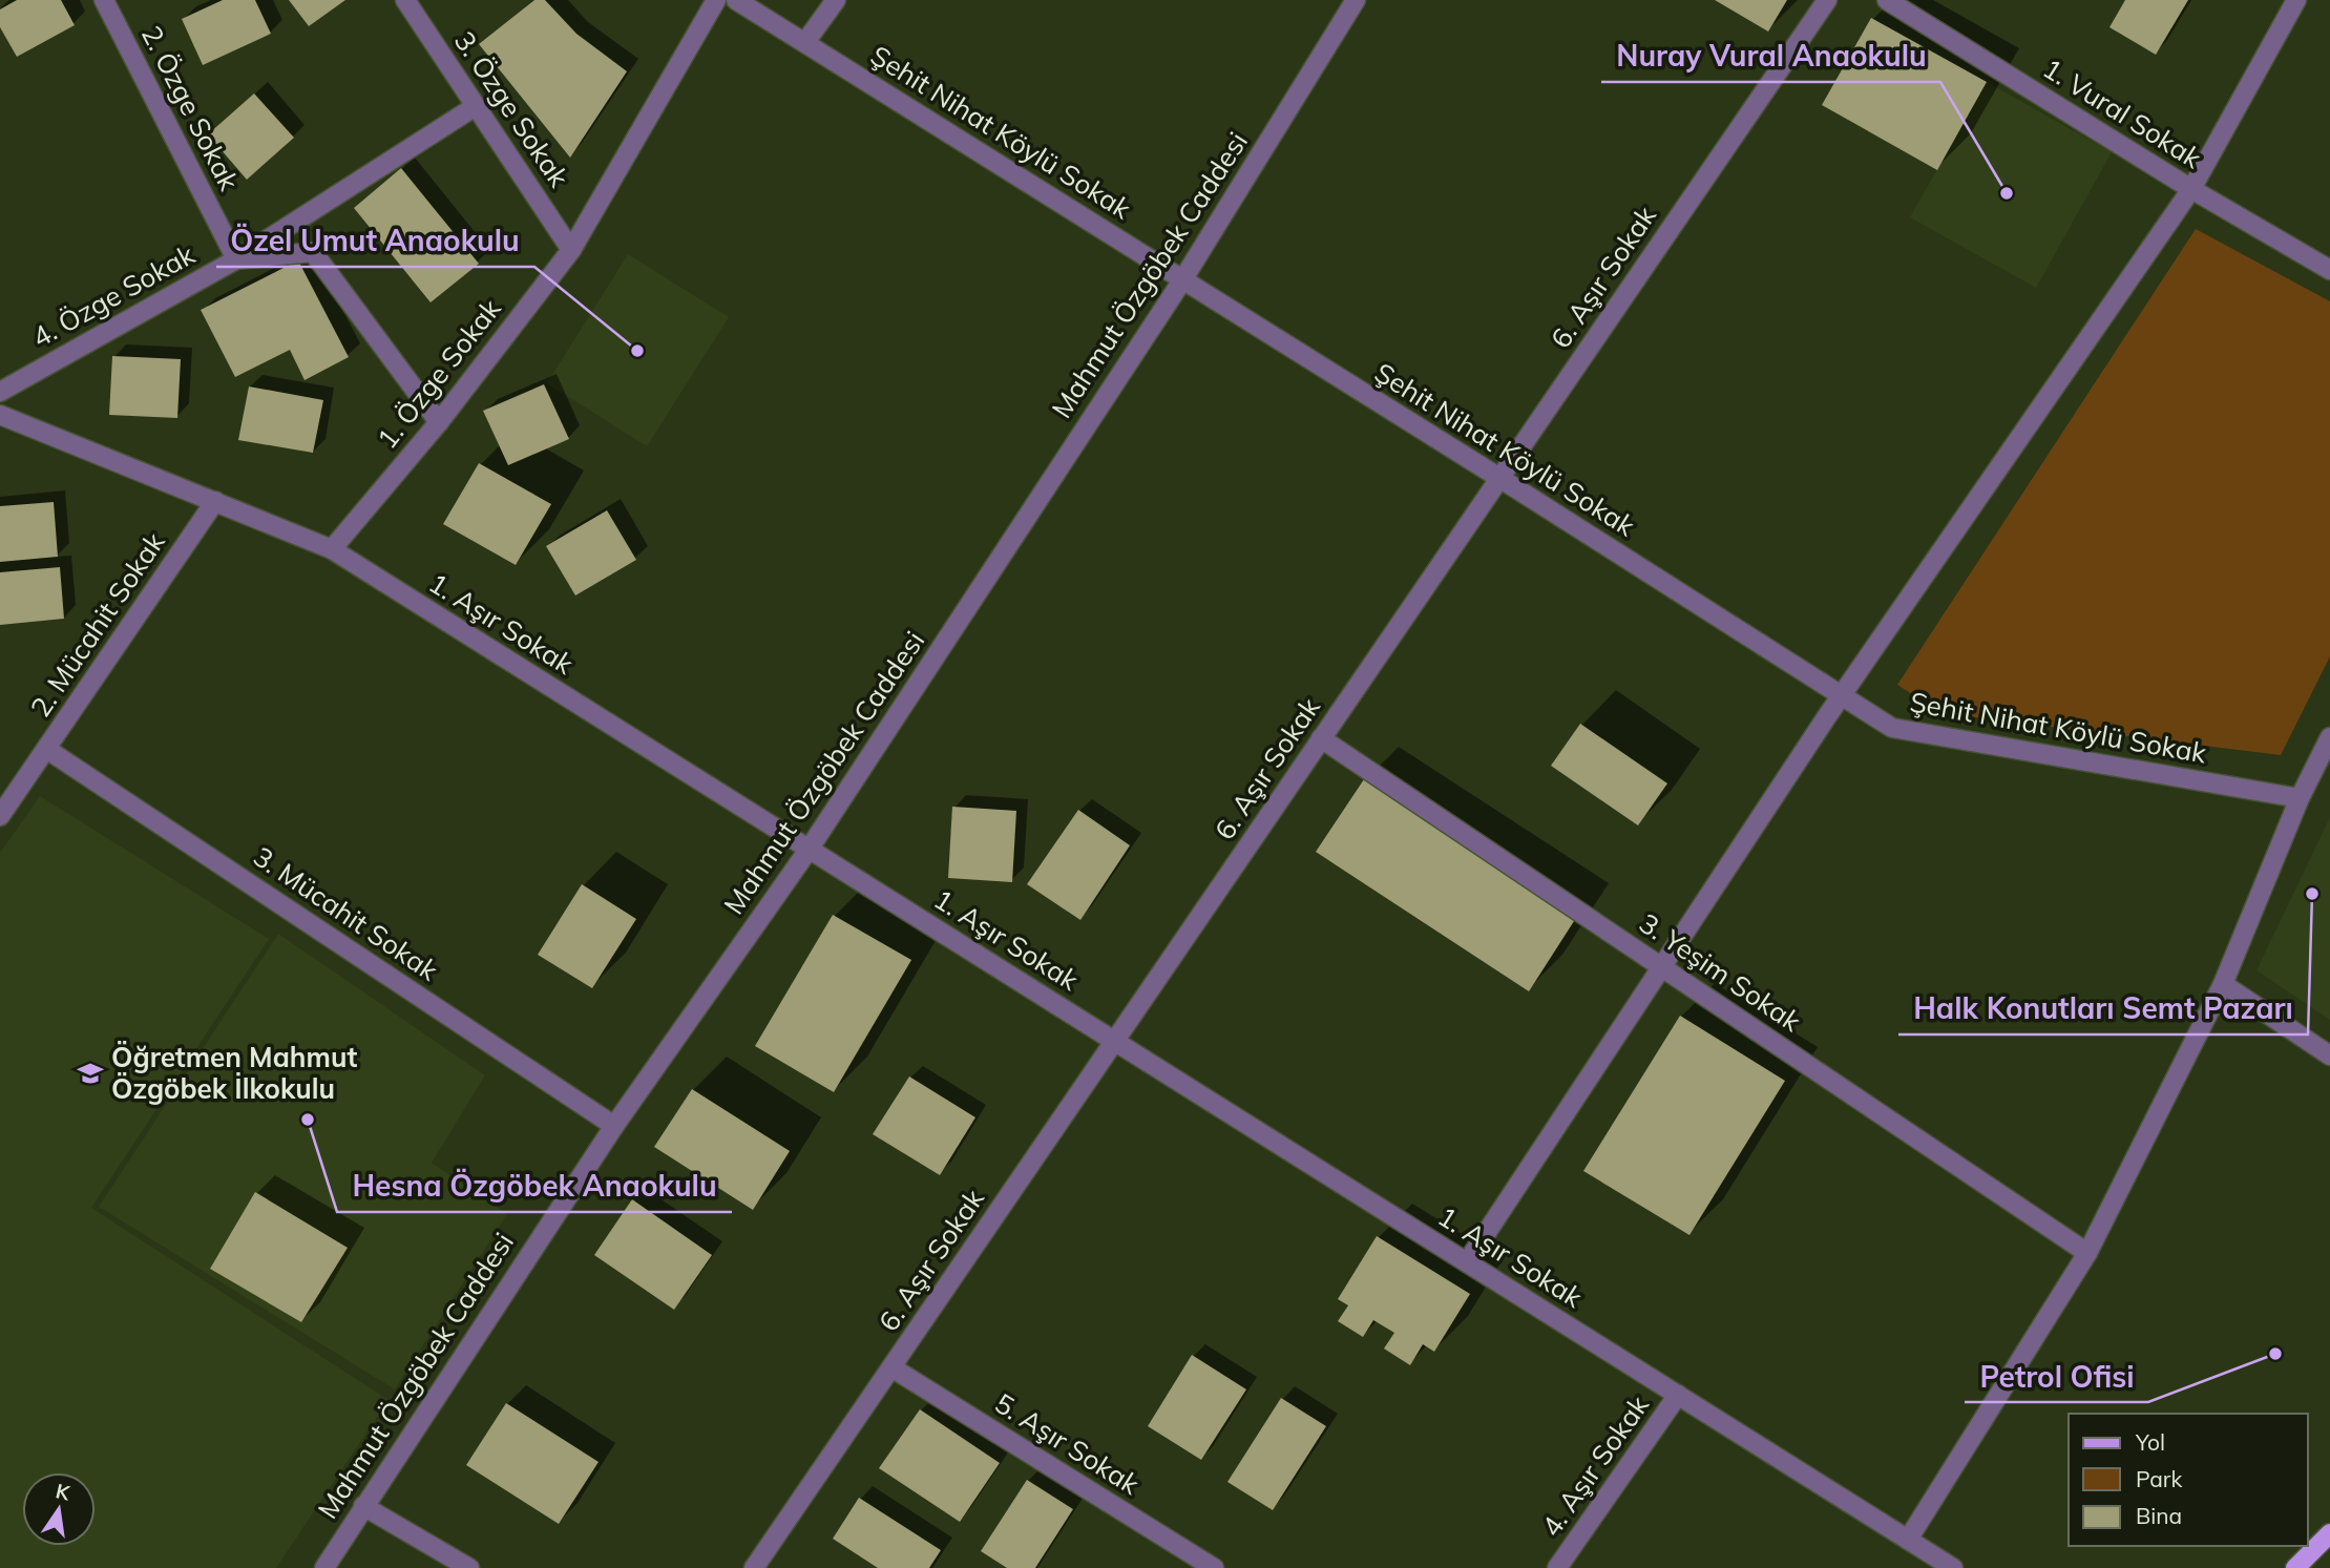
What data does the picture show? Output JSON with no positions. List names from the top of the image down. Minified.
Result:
{"streets":{"street":["2. Özge Sokak","3. Özge Sokak","1. Vural Sokak","Şehit Nihat Köylü Sokak","Mahmut Özgöbek Caddesi","6. Aşır Sokak","4. Özge Sokak","1. Özge Sokak","1. Aşır Sokak","2. Mücahit Sokak","3. Mücahit Sokak","3. Yeşim Sokak","5. Aşır Sokak","4. Aşır Sokak"]},"crossings":[["2. Özge Sokak","4. Özge Sokak"],["3. Özge Sokak","4. Özge Sokak"],["3. Özge Sokak","1. Özge Sokak"],["Şehit Nihat Köylü Sokak","Mahmut Özgöbek Caddesi"],["Şehit Nihat Köylü Sokak","6. Aşır Sokak"],["Mahmut Özgöbek Caddesi","1. Aşır Sokak"],["Mahmut Özgöbek Caddesi","3. Mücahit Sokak"],["6. Aşır Sokak","1. Aşır Sokak"],["6. Aşır Sokak","3. Yeşim Sokak"],["6. Aşır Sokak","5. Aşır Sokak"],["1. Özge Sokak","1. Aşır Sokak"],["1. Aşır Sokak","2. Mücahit Sokak"],["1. Aşır Sokak","4. Aşır Sokak"],["2. Mücahit Sokak","3. Mücahit Sokak"]],"places":{"other":["Nuray Vural Anaokulu","Özel Umut Anaokulu","Halk Konutları Semt Pazarı","Hesna Özgöbek Anaokulu","Petrol Ofisi"],"school or university":["Öğretmen Mahmut Özgöbek İlkokulu"]},"legend":["Yol","Park","Bina"],"north":"top"}
